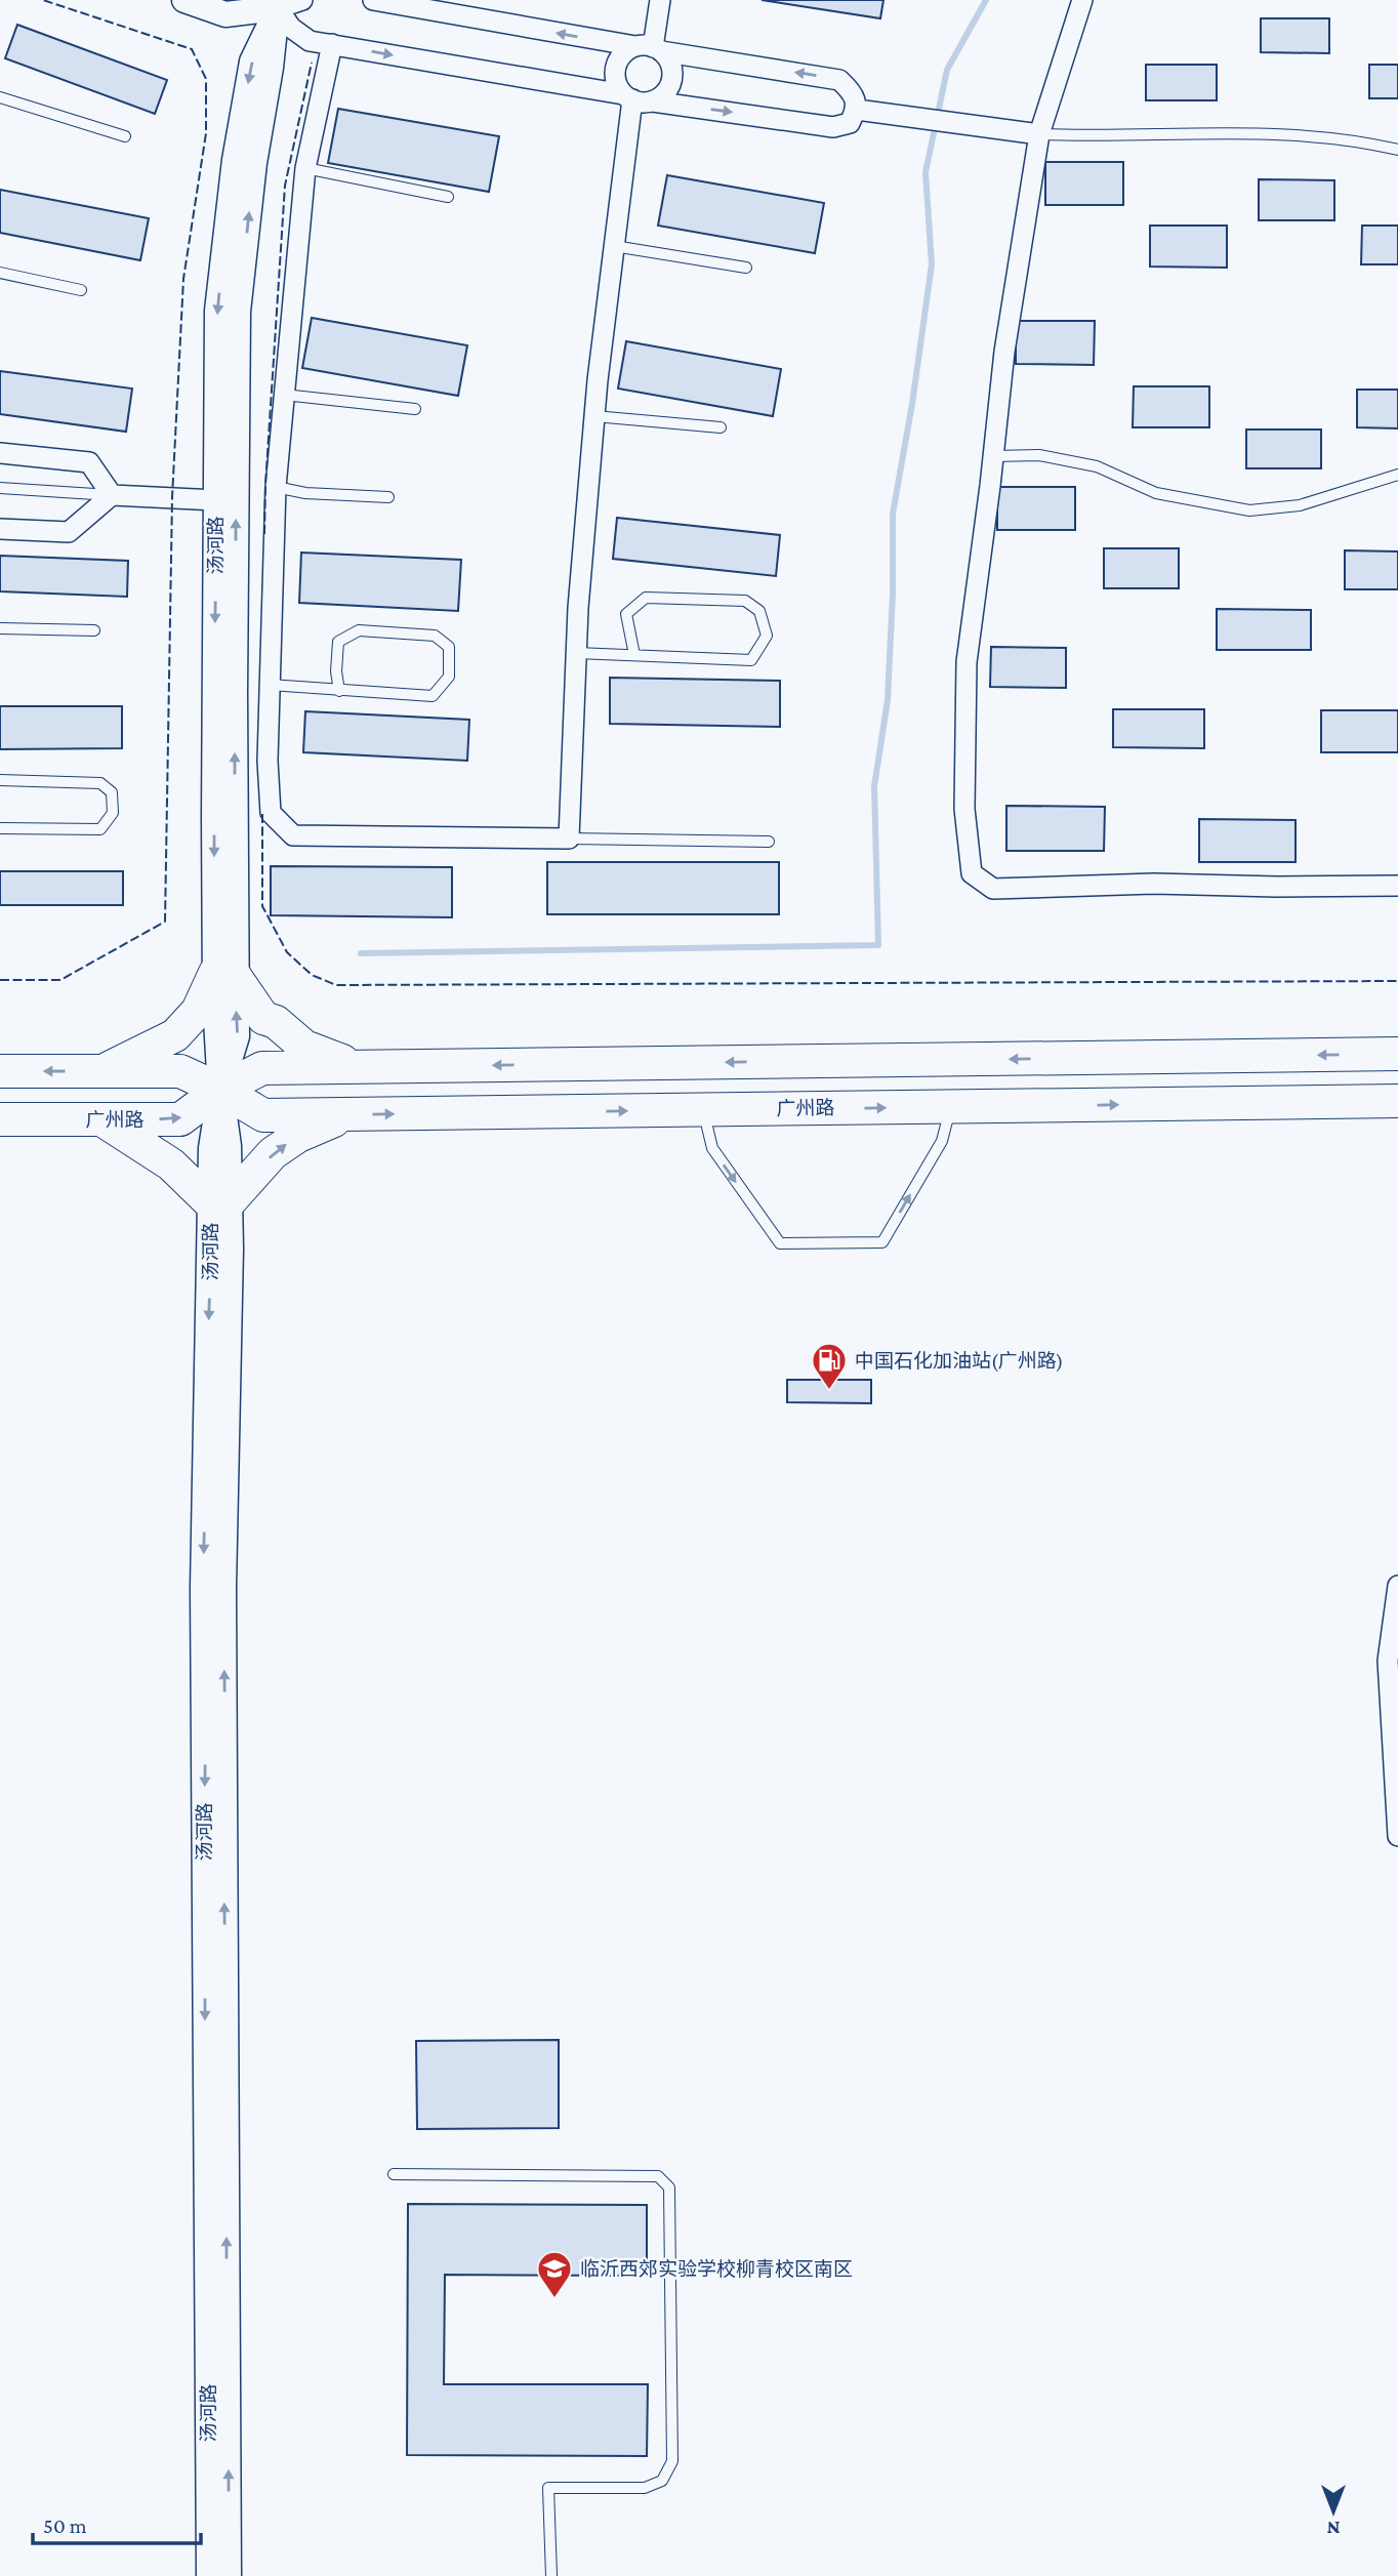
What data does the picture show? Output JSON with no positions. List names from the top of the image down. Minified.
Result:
{"streets":{"main road":["广州路"],"street":["汤河路"]},"crossings":[["汤河路","广州路"]],"places":{"fuel station":["中国石化加油站(广州路)"],"school or university":["临沂西郊实验学校柳青校区南区"]},"scale_bar":"50 m","north":"bottom"}
